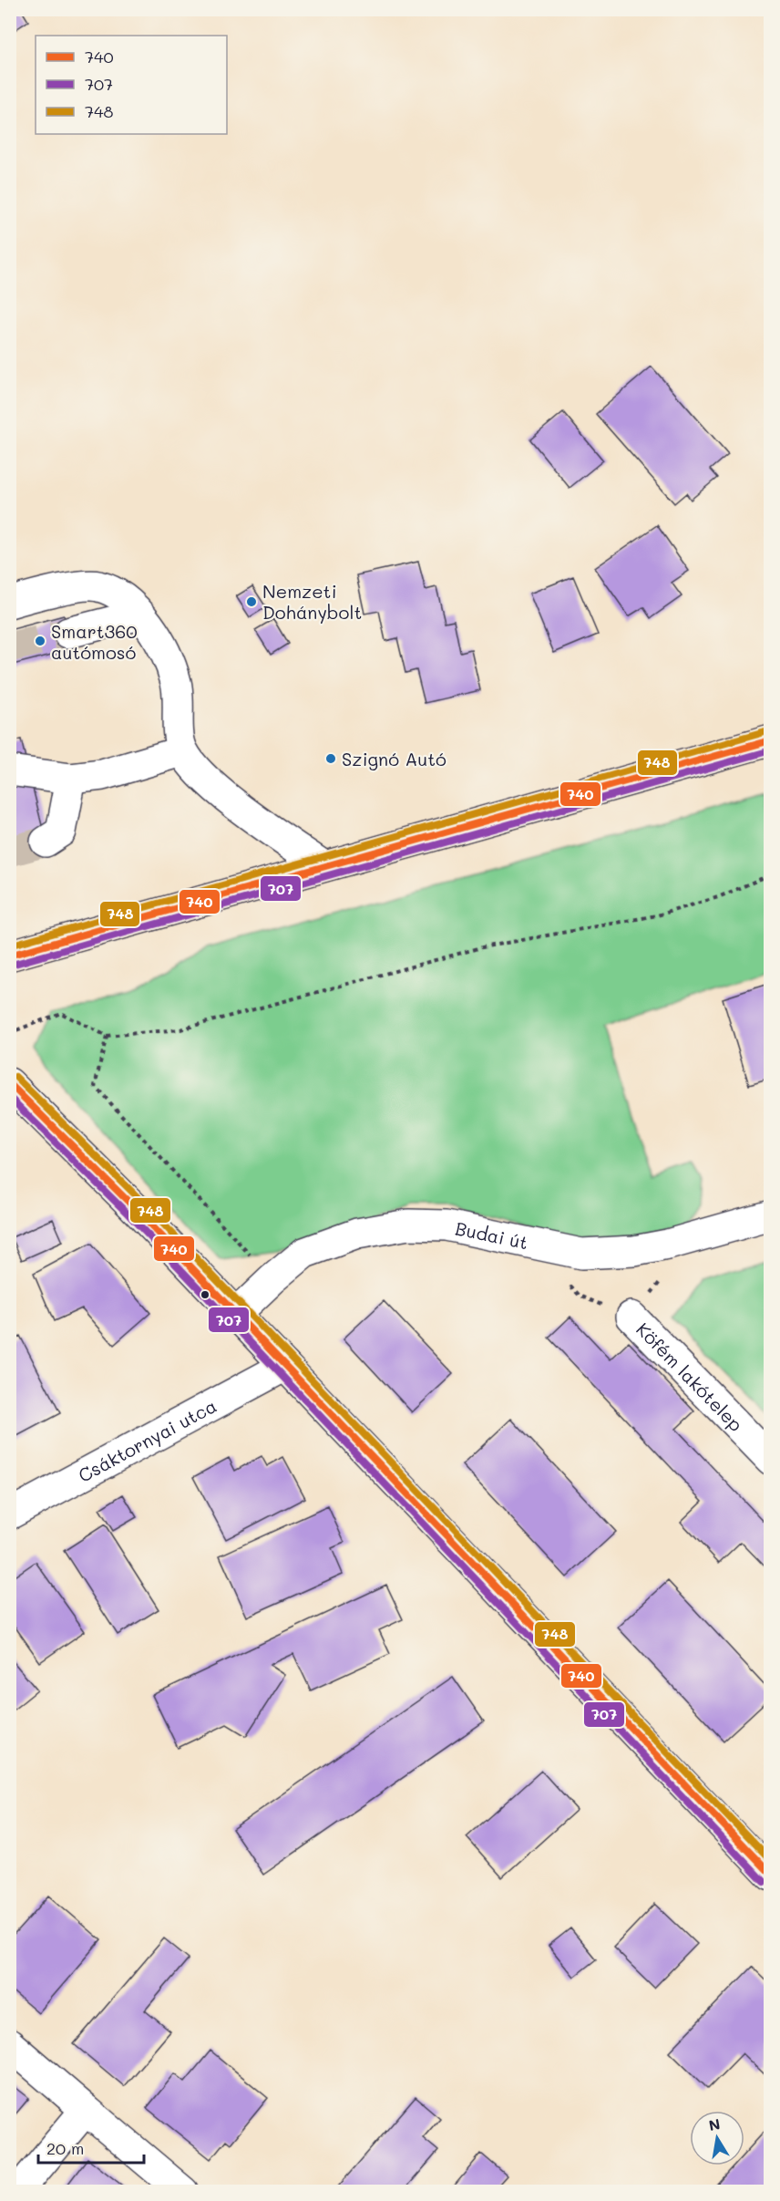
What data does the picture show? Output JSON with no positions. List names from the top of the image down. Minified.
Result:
{"streets":{"street":["Budai út","Köfém lakótelep","Csáktornyai utca"]},"places":["Nemzeti Dohánybolt","Smart360 autómosó","Szignó Autó"],"lines":["transit line 748","transit line 740","transit line 707"],"legend":["740","707","748"],"scale_bar":"20 m","north":"top"}
